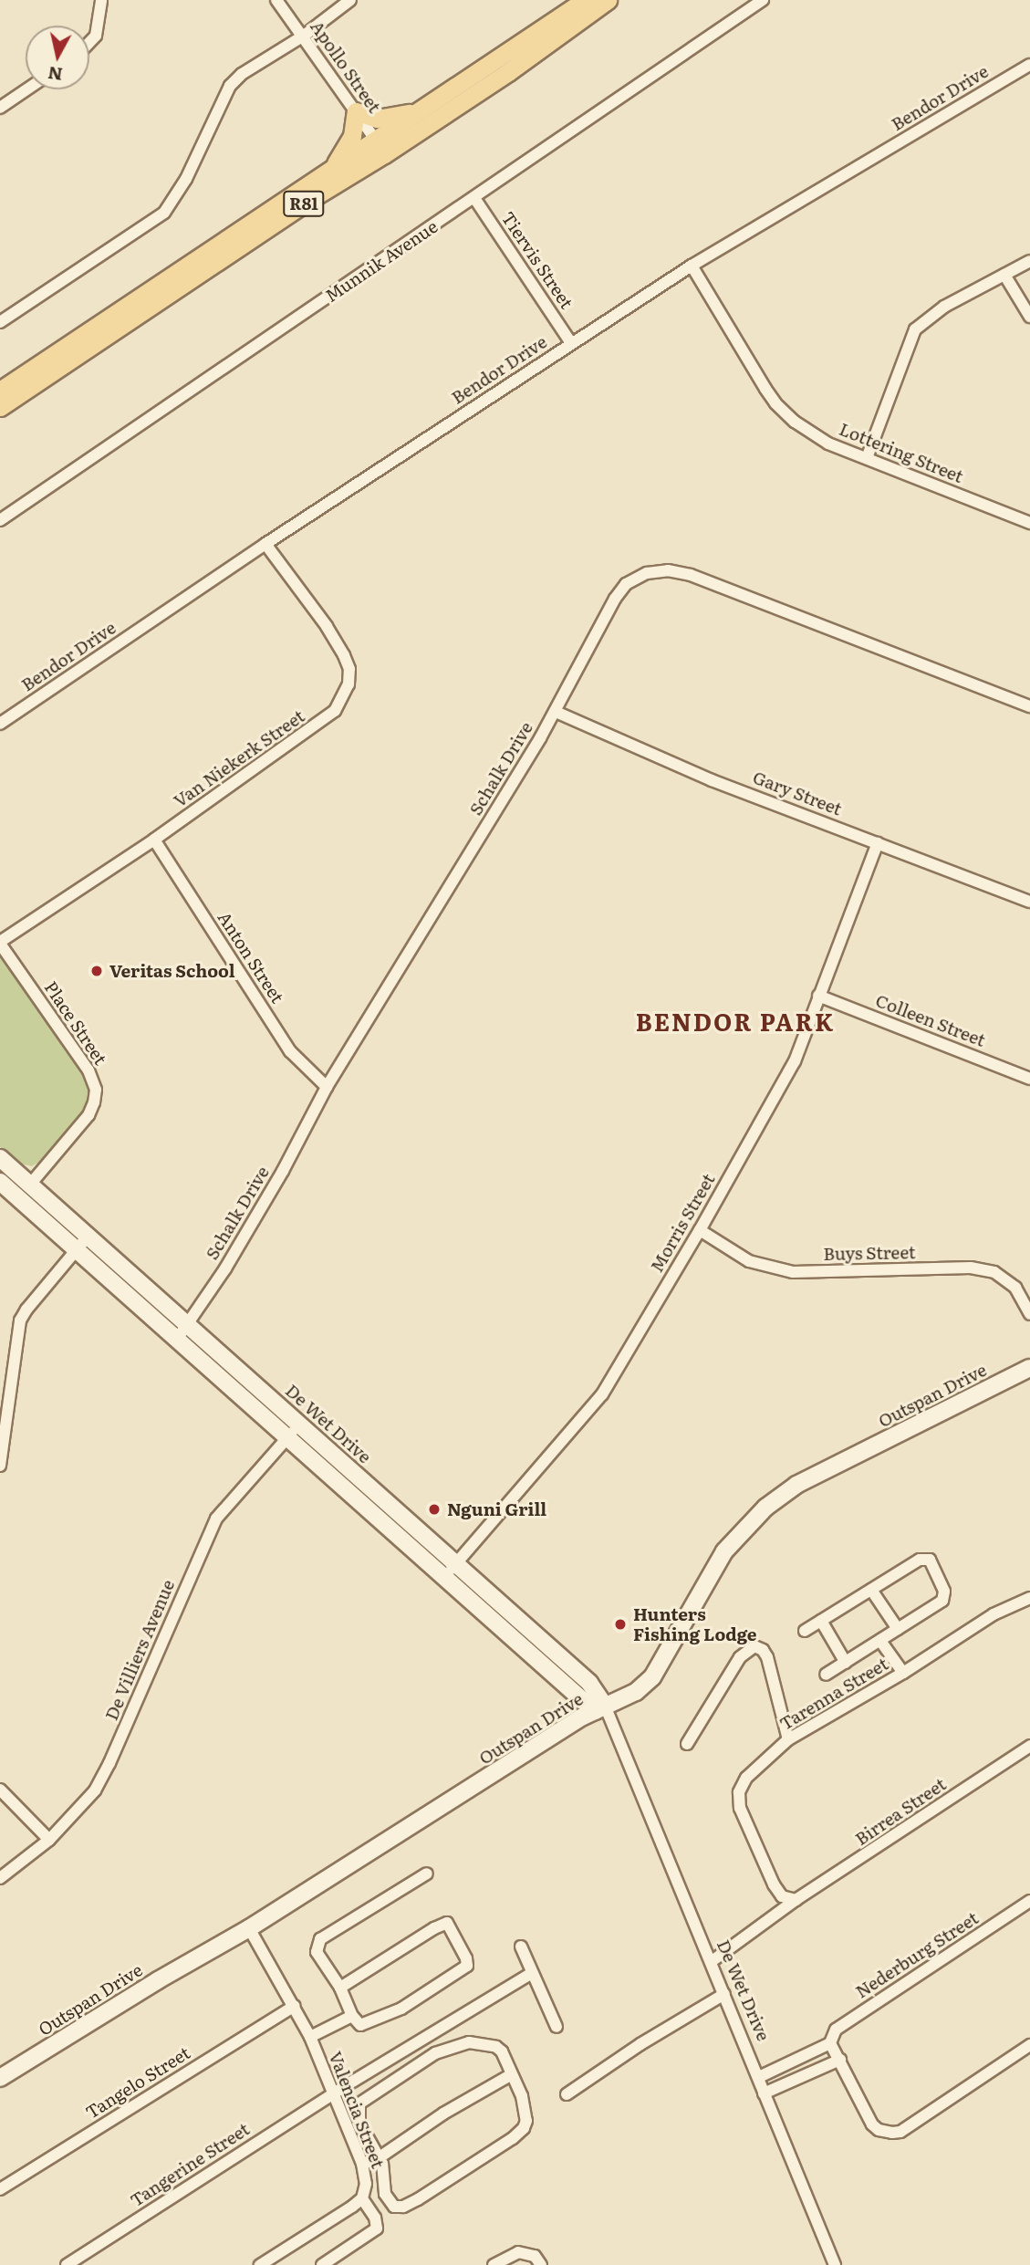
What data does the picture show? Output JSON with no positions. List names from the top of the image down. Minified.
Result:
{"streets":{"main road":["R81"],"street":["Apollo Street","Bendor Drive","Tiervis Street","Munnik Avenue","Lottering Street","Van Niekerk Street","Schalk Drive","Gary Street","Anton Street","Colleen Street","Place Street","Morris Street","Buys Street","Outspan Drive","De Wet Drive","De Villiers Avenue","Tarenna Street","Birrea Street","Nederburg Street","Tangelo Street","Valencia Street","Tangerine Street"]},"crossings":[["Apollo Street","R81"],["Bendor Drive","Tiervis Street"],["Bendor Drive","Lottering Street"],["Bendor Drive","Van Niekerk Street"],["Tiervis Street","Munnik Avenue"],["Van Niekerk Street","Anton Street"],["Van Niekerk Street","Place Street"],["Schalk Drive","Gary Street"],["Schalk Drive","Anton Street"],["Schalk Drive","De Wet Drive"],["Gary Street","Morris Street"],["Colleen Street","Morris Street"],["Place Street","De Wet Drive"],["Morris Street","Buys Street"],["Morris Street","De Wet Drive"],["Outspan Drive","De Wet Drive"],["Outspan Drive","Valencia Street"],["De Wet Drive","De Villiers Avenue"],["De Wet Drive","Birrea Street"],["De Wet Drive","Nederburg Street"],["Tarenna Street","Birrea Street"],["Tangelo Street","Valencia Street"],["Valencia Street","Tangerine Street"]],"districts":["BENDOR PARK"],"places":["Veritas School","Nguni Grill","Hunters Fishing Lodge"],"north":"bottom"}
